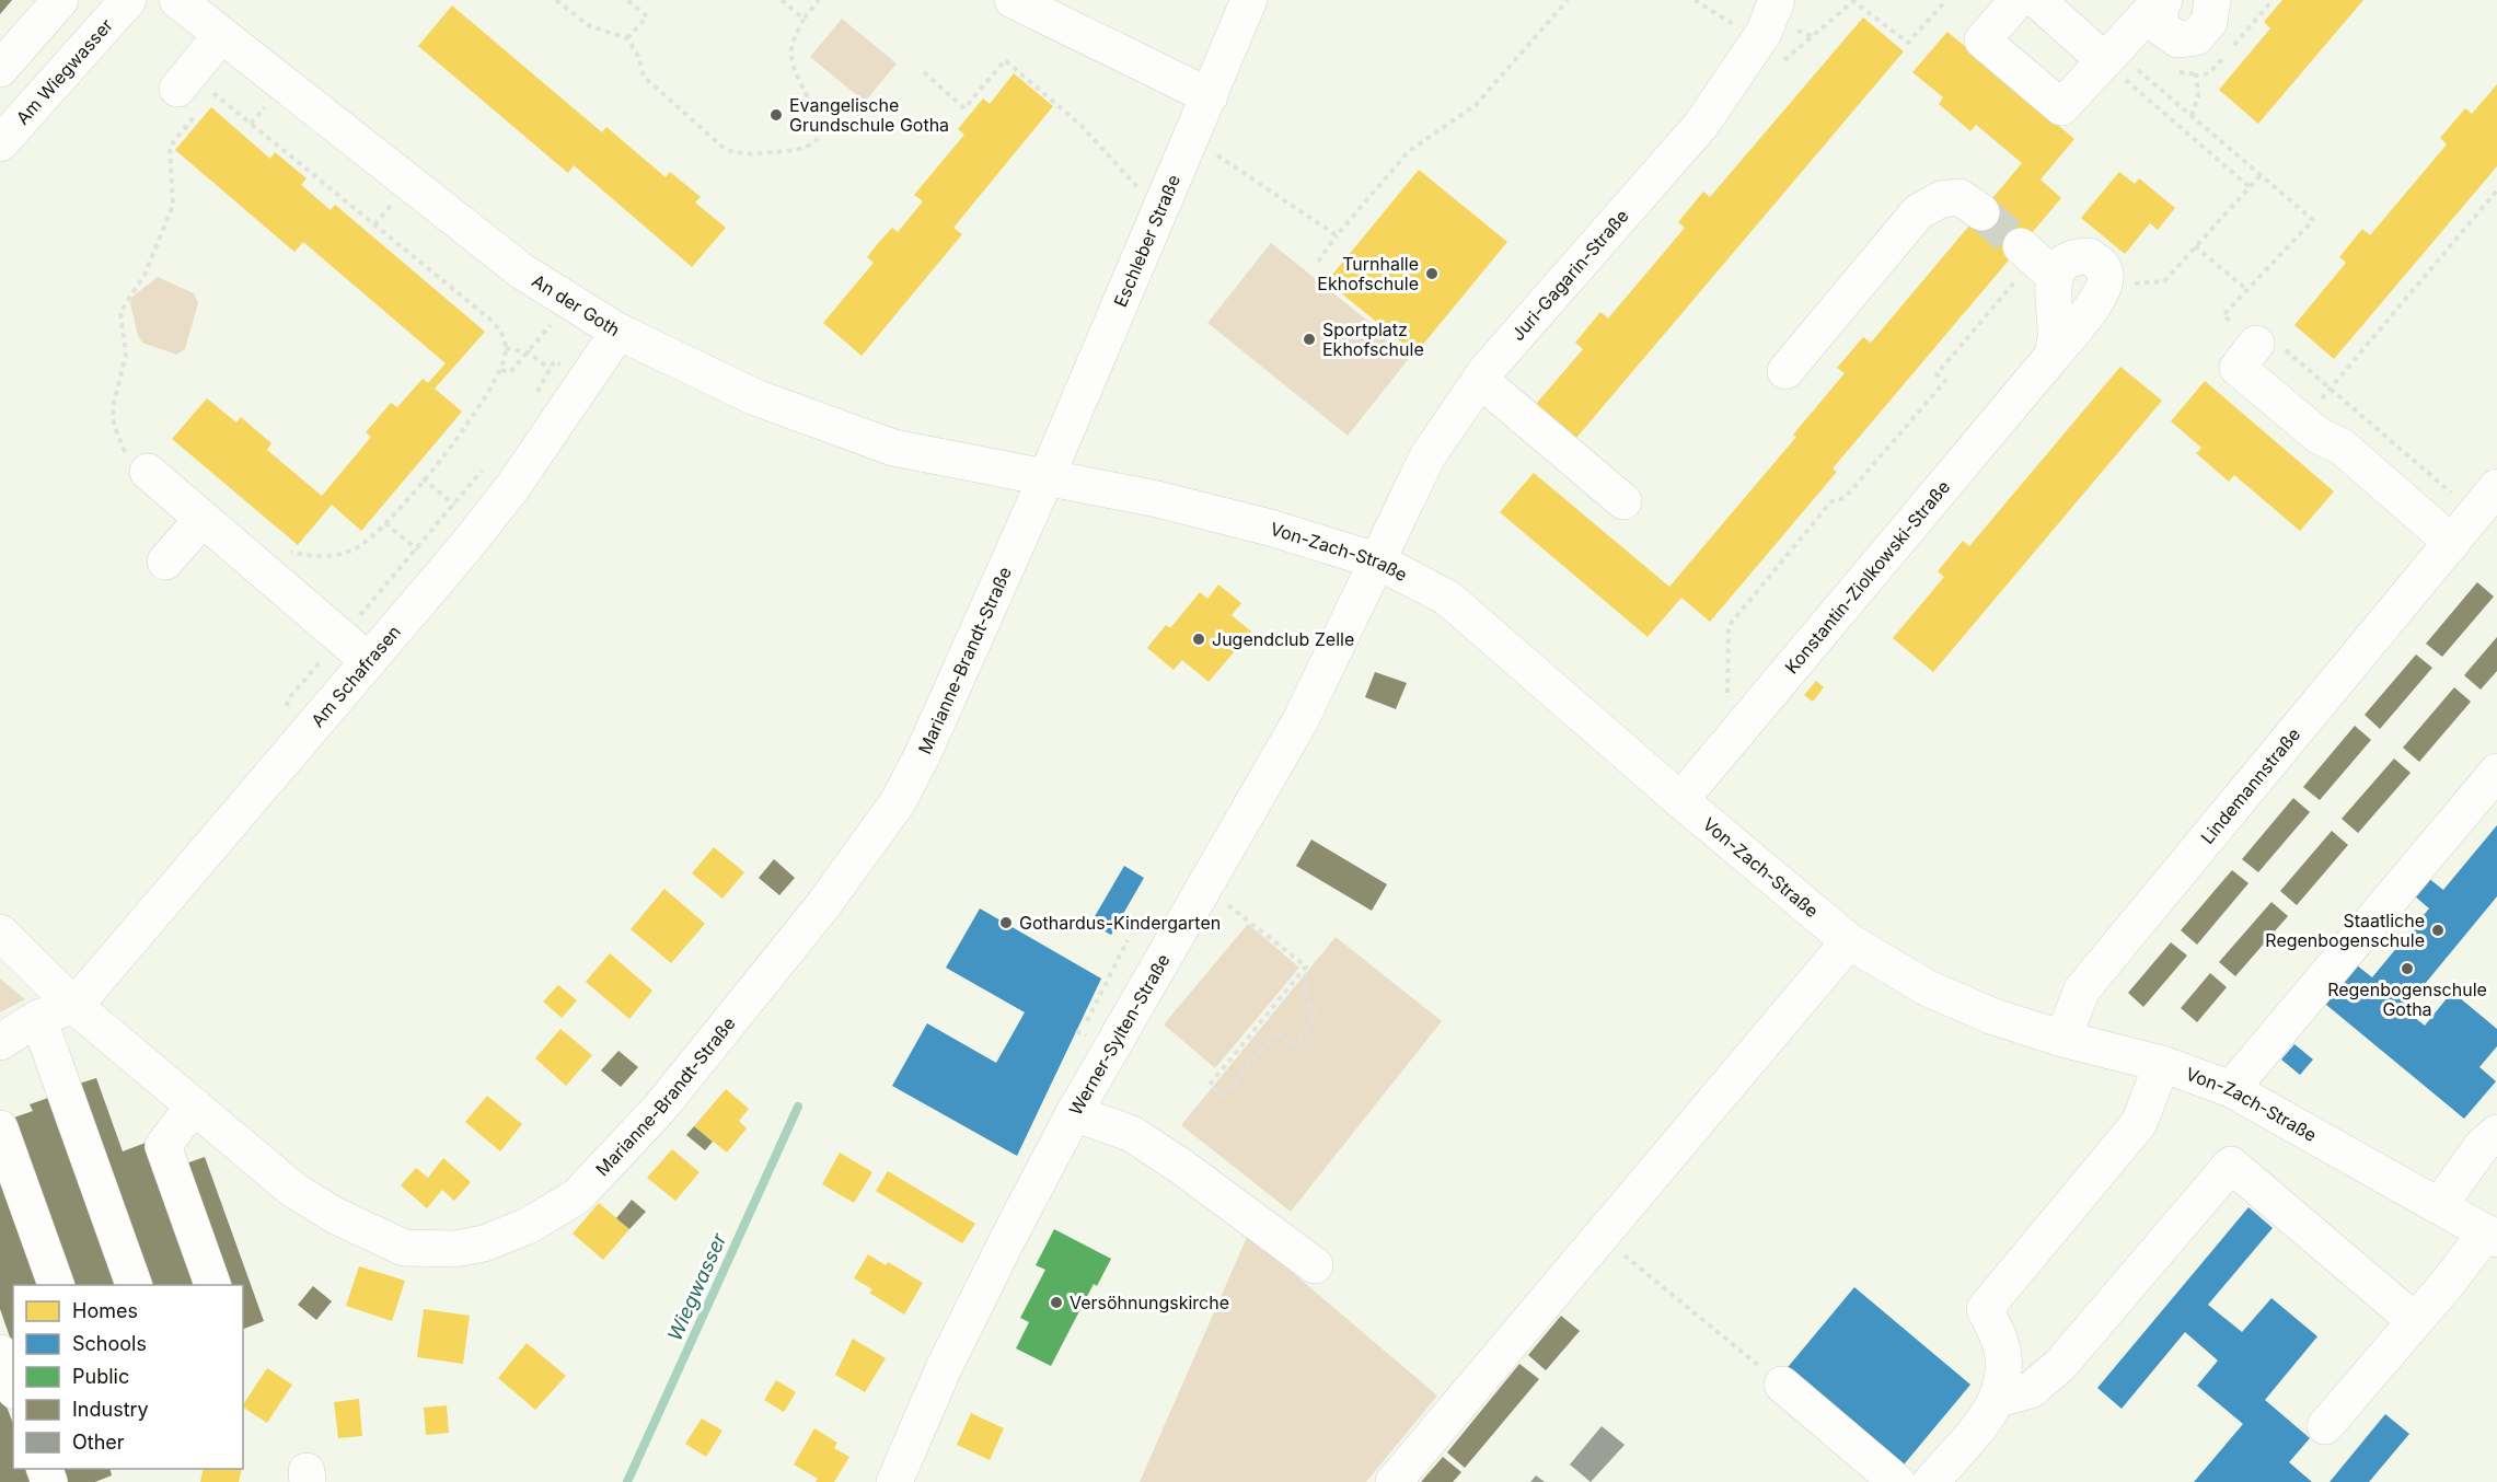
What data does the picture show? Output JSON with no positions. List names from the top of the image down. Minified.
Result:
{"streets":{"street":["Am Wiegwasser","Eschleber Straße","Juri-Gagarin-Straße","An der Goth","Von-Zach-Straße","Konstantin-Ziolkowski-Straße","Marianne-Brandt-Straße","Am Schafrasen","Lindemannstraße","Werner-Sylten-Straße"]},"crossings":[["Eschleber Straße","An der Goth"],["Eschleber Straße","Von-Zach-Straße"],["Eschleber Straße","Marianne-Brandt-Straße"],["Juri-Gagarin-Straße","Von-Zach-Straße"],["Juri-Gagarin-Straße","Werner-Sylten-Straße"],["An der Goth","Von-Zach-Straße"],["An der Goth","Marianne-Brandt-Straße"],["An der Goth","Am Schafrasen"],["Von-Zach-Straße","Konstantin-Ziolkowski-Straße"],["Von-Zach-Straße","Marianne-Brandt-Straße"],["Von-Zach-Straße","Lindemannstraße"],["Von-Zach-Straße","Werner-Sylten-Straße"],["Marianne-Brandt-Straße","Am Schafrasen"]],"water":["Wiegwasser"],"places":["Evangelische Grundschule Gotha","Turnhalle Ekhofschule","Sportplatz Ekhofschule","Jugendclub Zelle","Gothardus-Kindergarten","Staatliche Regenbogenschule","Regenbogenschule Gotha","Versöhnungskirche"],"legend":["Homes","Schools","Public","Industry","Other"]}
